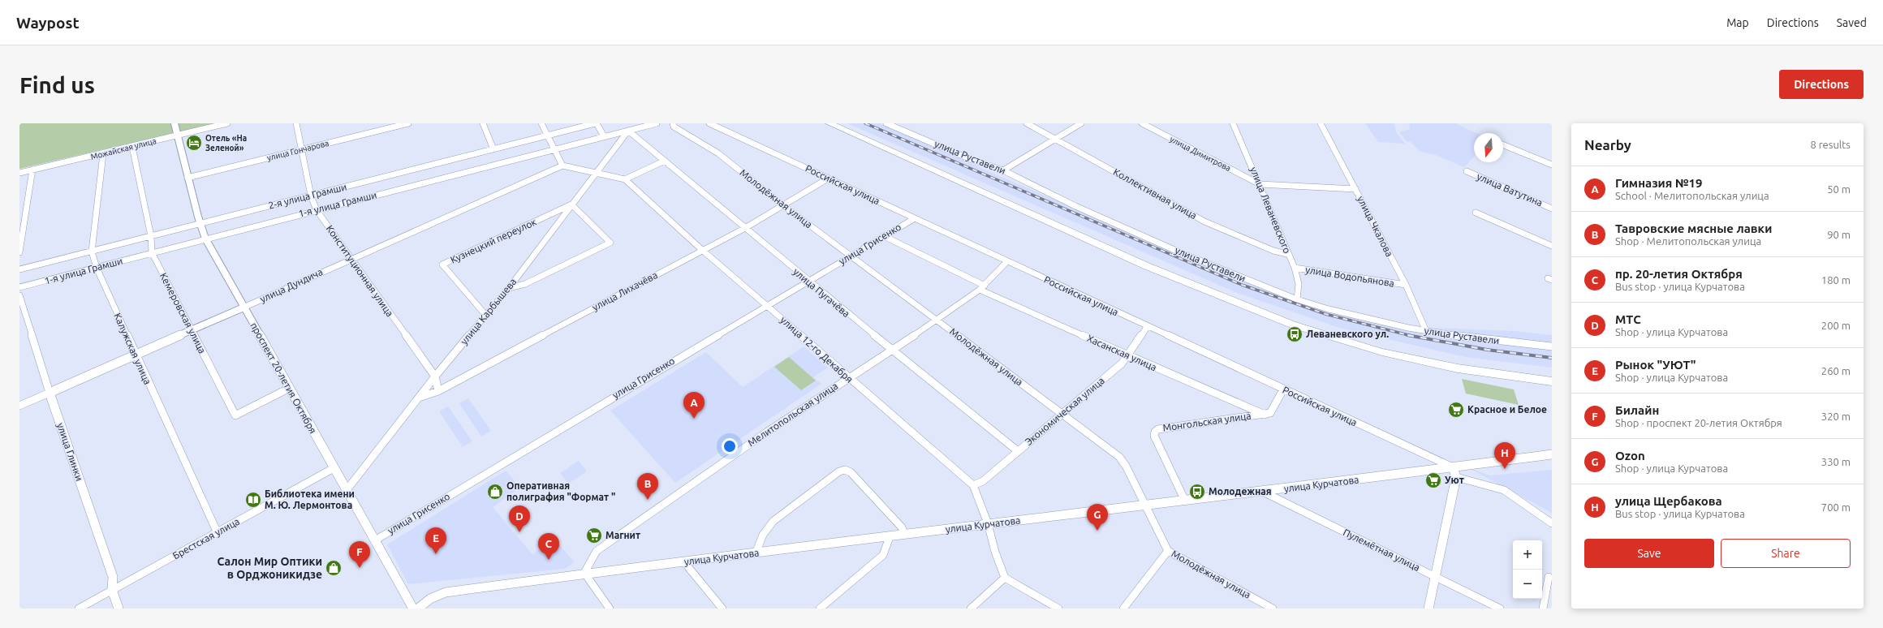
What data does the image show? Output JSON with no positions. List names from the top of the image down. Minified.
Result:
{"streets":{"street":["Можайская улица","улица Гончарова","улица Димитрова","улица Руставели","Российская улица","улица Ватутина","Коллективная улица","2-я улица Грамши","Молодёжная улица","1-я улица Грамши","улица Леваневского","улица Чкалова","Кузнецкий переулок","улица Грисенко","Конституционная улица","улица Водопьянова","улица Дундича","улица Лихачёва","улица Пугачёва","улица Карбышева","Кемеровская улица","Калужская улица","улица 12-го Декабря","Хасанская улица","проспект 20-летия Октября","Экономическая улица","Мелитопольская улица","Монгольская улица","улица Глинки","улица Курчатова","Брестская улица","Пулемётная улица"]},"crossings":[["Можайская улица","Кемеровская улица"],["Можайская улица","Калужская улица"],["Можайская улица","проспект 20-летия Октября"],["улица Гончарова","Конституционная улица"],["улица Гончарова","проспект 20-летия Октября"],["улица Димитрова","улица Леваневского"],["улица Руставели","улица Леваневского"],["улица Руставели","улица Чкалова"],["Российская улица","улица Грисенко"],["Российская улица","улица Лихачёва"],["Российская улица","Экономическая улица"],["Российская улица","Мелитопольская улица"],["Российская улица","Монгольская улица"],["Российская улица","улица Курчатова"],["Коллективная улица","улица Леваневского"],["2-я улица Грамши","Конституционная улица"],["2-я улица Грамши","Кемеровская улица"],["2-я улица Грамши","Калужская улица"],["2-я улица Грамши","проспект 20-летия Октября"],["Молодёжная улица","улица Грисенко"],["Молодёжная улица","улица Лихачёва"],["Молодёжная улица","Экономическая улица"],["Молодёжная улица","Мелитопольская улица"],["Молодёжная улица","улица Курчатова"],["1-я улица Грамши","Конституционная улица"],["1-я улица Грамши","улица Пугачёва"],["1-я улица Грамши","улица Карбышева"],["1-я улица Грамши","Кемеровская улица"],["1-я улица Грамши","Калужская улица"],["1-я улица Грамши","проспект 20-летия Октября"],["улица Леваневского","улица Водопьянова"],["улица Чкалова","улица Водопьянова"],["Кузнецкий переулок","улица Карбышева"],["улица Грисенко","улица Пугачёва"],["улица Грисенко","улица 12-го Декабря"],["улица Грисенко","Хасанская улица"],["улица Грисенко","проспект 20-летия Октября"],["Конституционная улица","улица Дундича"],["Конституционная улица","улица Лихачёва"],["Конституционная улица","улица Карбышева"],["улица Дундича","Кемеровская улица"],["улица Дундича","Калужская улица"],["улица Дундича","улица 12-го Декабря"],["улица Дундича","проспект 20-летия Октября"],["улица Дундича","улица Глинки"],["улица Лихачёва","улица Пугачёва"],["улица Лихачёва","улица Карбышева"],["улица Лихачёва","улица 12-го Декабря"],["улица Пугачёва","улица Карбышева"],["улица Пугачёва","Экономическая улица"],["улица Пугачёва","Мелитопольская улица"],["улица Карбышева","улица 12-го Декабря"],["улица Карбышева","проспект 20-летия Октября"],["Кемеровская улица","проспект 20-летия Октября"],["Калужская улица","Брестская улица"],["улица 12-го Декабря","Экономическая улица"],["улица 12-го Декабря","Мелитопольская улица"],["улица 12-го Декабря","улица Курчатова"],["Хасанская улица","Экономическая улица"],["Хасанская улица","Мелитопольская улица"],["Хасанская улица","Монгольская улица"],["проспект 20-летия Октября","Брестская улица"],["Мелитопольская улица","улица Курчатова"],["Монгольская улица","улица Курчатова"],["улица Глинки","Брестская улица"],["улица Курчатова","Пулемётная улица"]],"places":{"hotel":["Отель «На Зеленой»"],"bus stop":["Леваневского ул.","Молодежная"],"supermarket":["Красное и Белое","Уют","Магнит"],"shop":["Оперативная полиграфия \"Формат \"","Салон Мир Оптики в Орджоникидзе"],"library":["Библиотека имени М. Ю. Лермонтова"]},"north":"bottom","page":{"header":"Waypost","nav":["Map","Directions","Saved"],"buttons":["Directions",["Save","Share"]],"title":"Find us","heading":["Nearby","8 results"],"list":[{"mark":"A","name":"Гимназия №19","note":"School · Мелитопольская улица","value":"50 m"},{"mark":"B","name":"Тавровские мясные лавки","note":"Shop · Мелитопольская улица","value":"90 m"},{"mark":"C","name":"пр. 20-летия Октября","note":"Bus stop · улица Курчатова","value":"180 m"},{"mark":"D","name":"МТС","note":"Shop · улица Курчатова","value":"200 m"},{"mark":"E","name":"Рынок \"УЮТ\"","note":"Shop · улица Курчатова","value":"260 m"},{"mark":"F","name":"Билайн","note":"Shop · проспект 20-летия Октября","value":"320 m"},{"mark":"G","name":"Ozon","note":"Shop · улица Курчатова","value":"330 m"},{"mark":"H","name":"улица Щербакова","note":"Bus stop · улица Курчатова","value":"700 m"}],"pins":["A","H","B","G","D","E","C","F"],"map_buttons":["+","−"]}}
